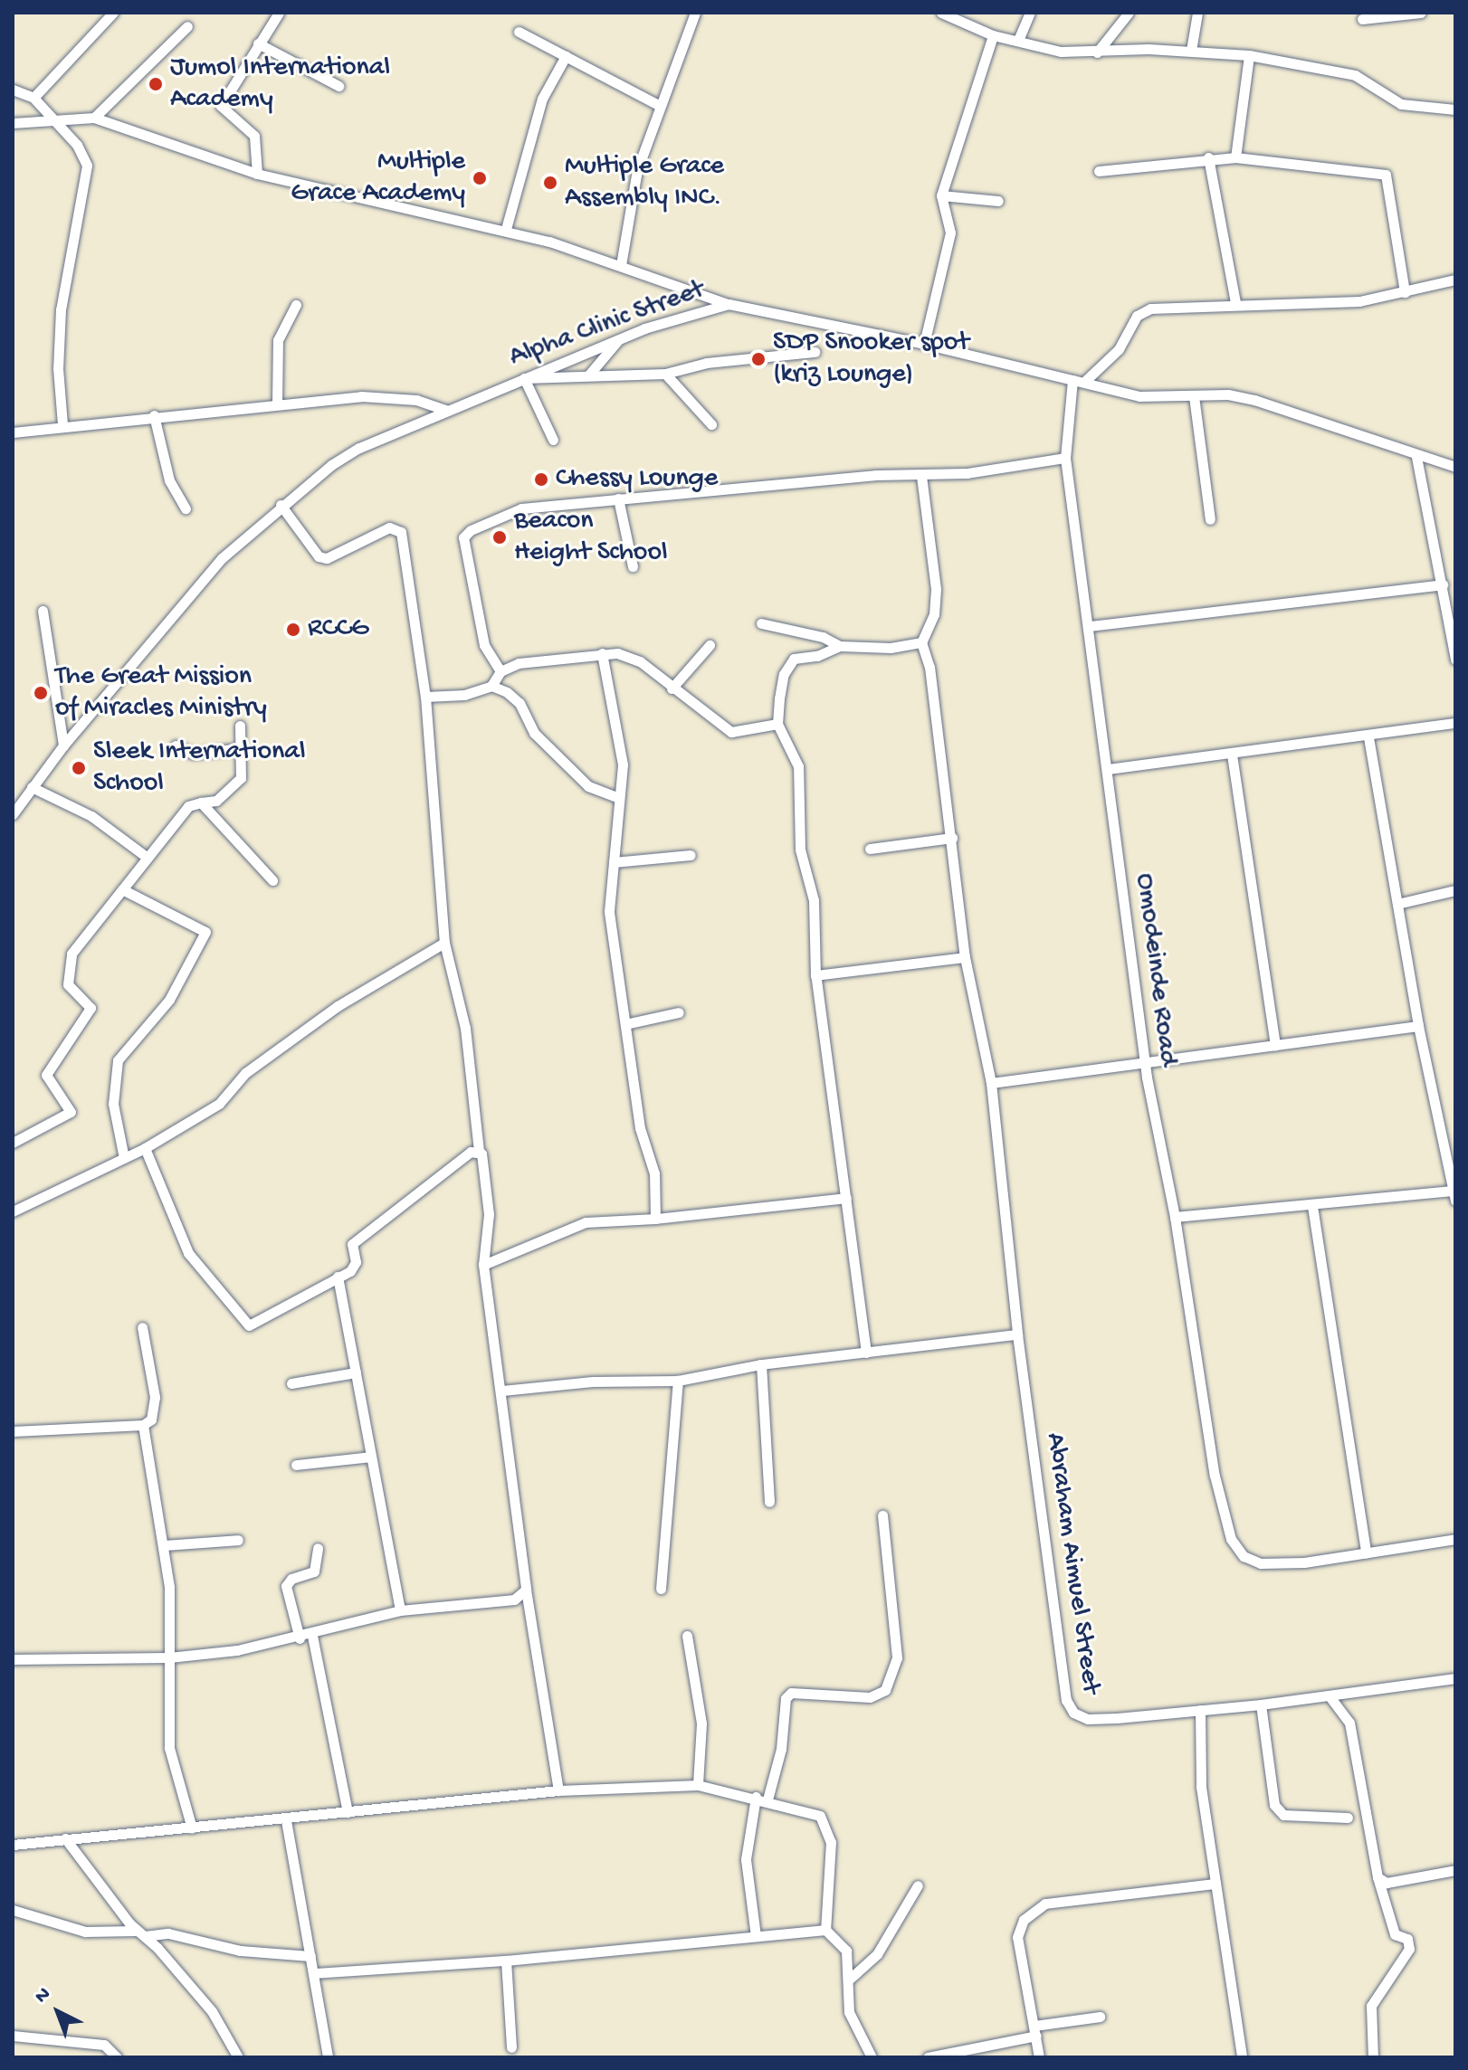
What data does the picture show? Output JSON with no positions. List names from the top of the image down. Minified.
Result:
{"streets":{"street":["Alpha Clinic Street","Omodeinde Road","Abraham Aimuel Street"]},"crossings":[["Alpha Clinic Street","Omodeinde Road"]],"places":["Jumol International Academy","Multiple Grace Academy","Multiple Grace Assembly INC.","SDP Snooker spot (kriz Lounge)","Chessy Lounge","Beacon Height School","RCCG","The Great Mission of Miracles Ministry","Sleek International School"],"north":"top left"}
